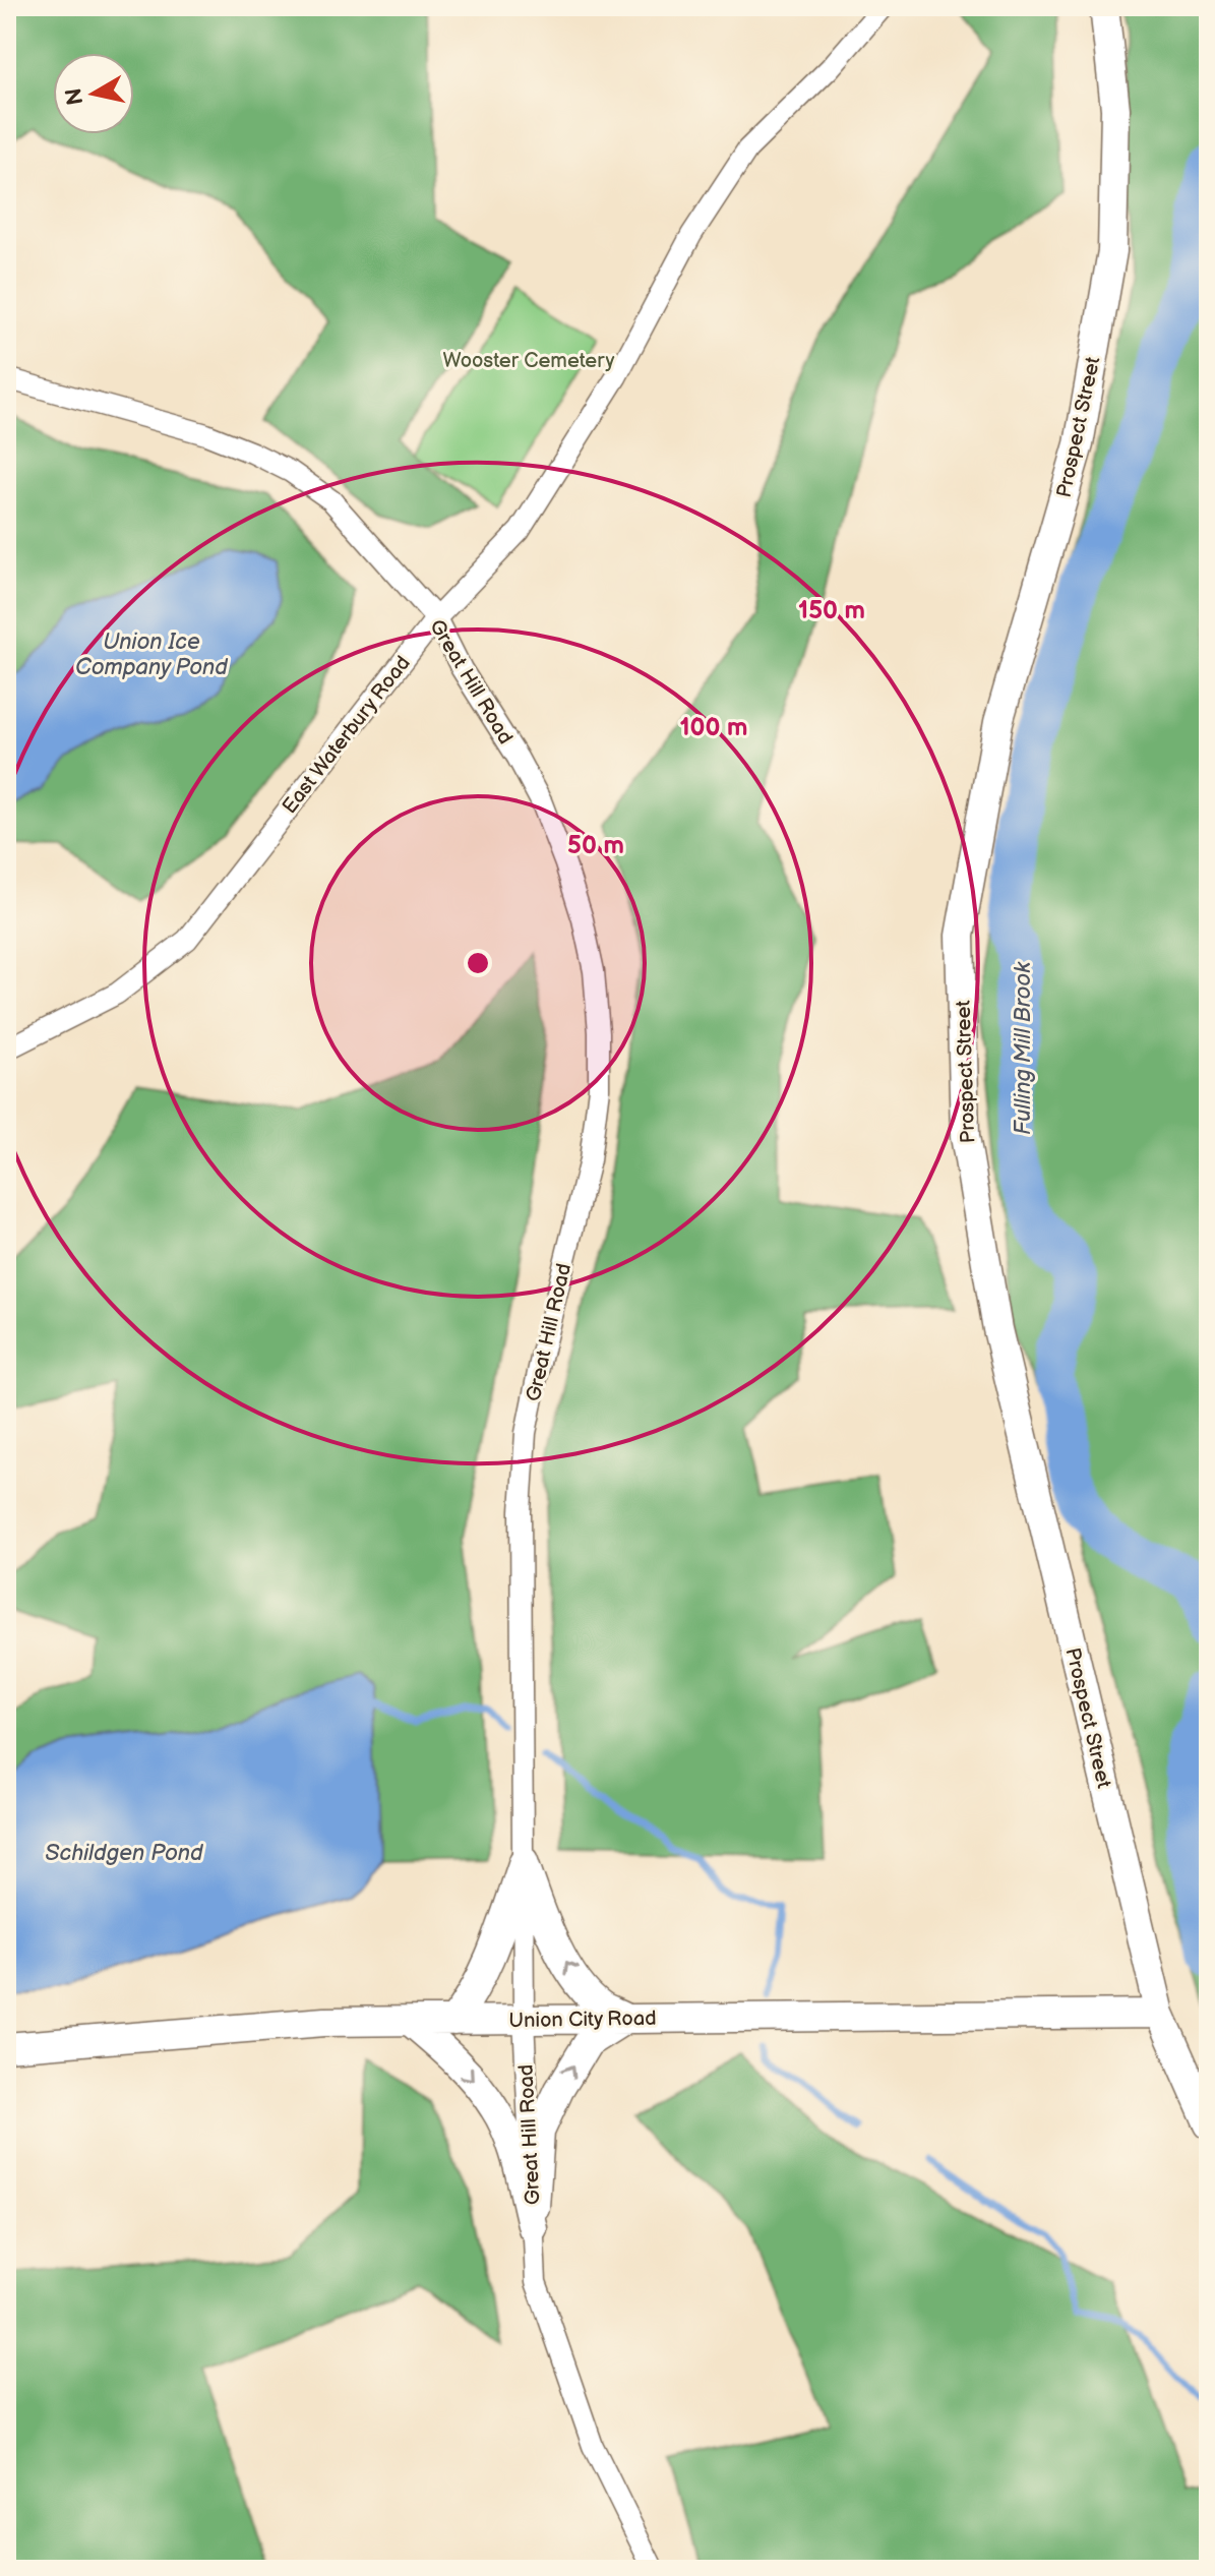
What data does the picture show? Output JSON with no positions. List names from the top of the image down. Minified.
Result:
{"streets":{"main road":["Prospect Street","Union City Road"],"street":["Great Hill Road","East Waterbury Road"]},"crossings":[["Prospect Street","Union City Road"],["Great Hill Road","East Waterbury Road"],["Great Hill Road","Union City Road"]],"water":["Union Ice Company Pond","Fulling Mill Brook","Schildgen Pond"],"parks":["Wooster Cemetery"],"north":"left","rings":["150 m","100 m","50 m"]}
